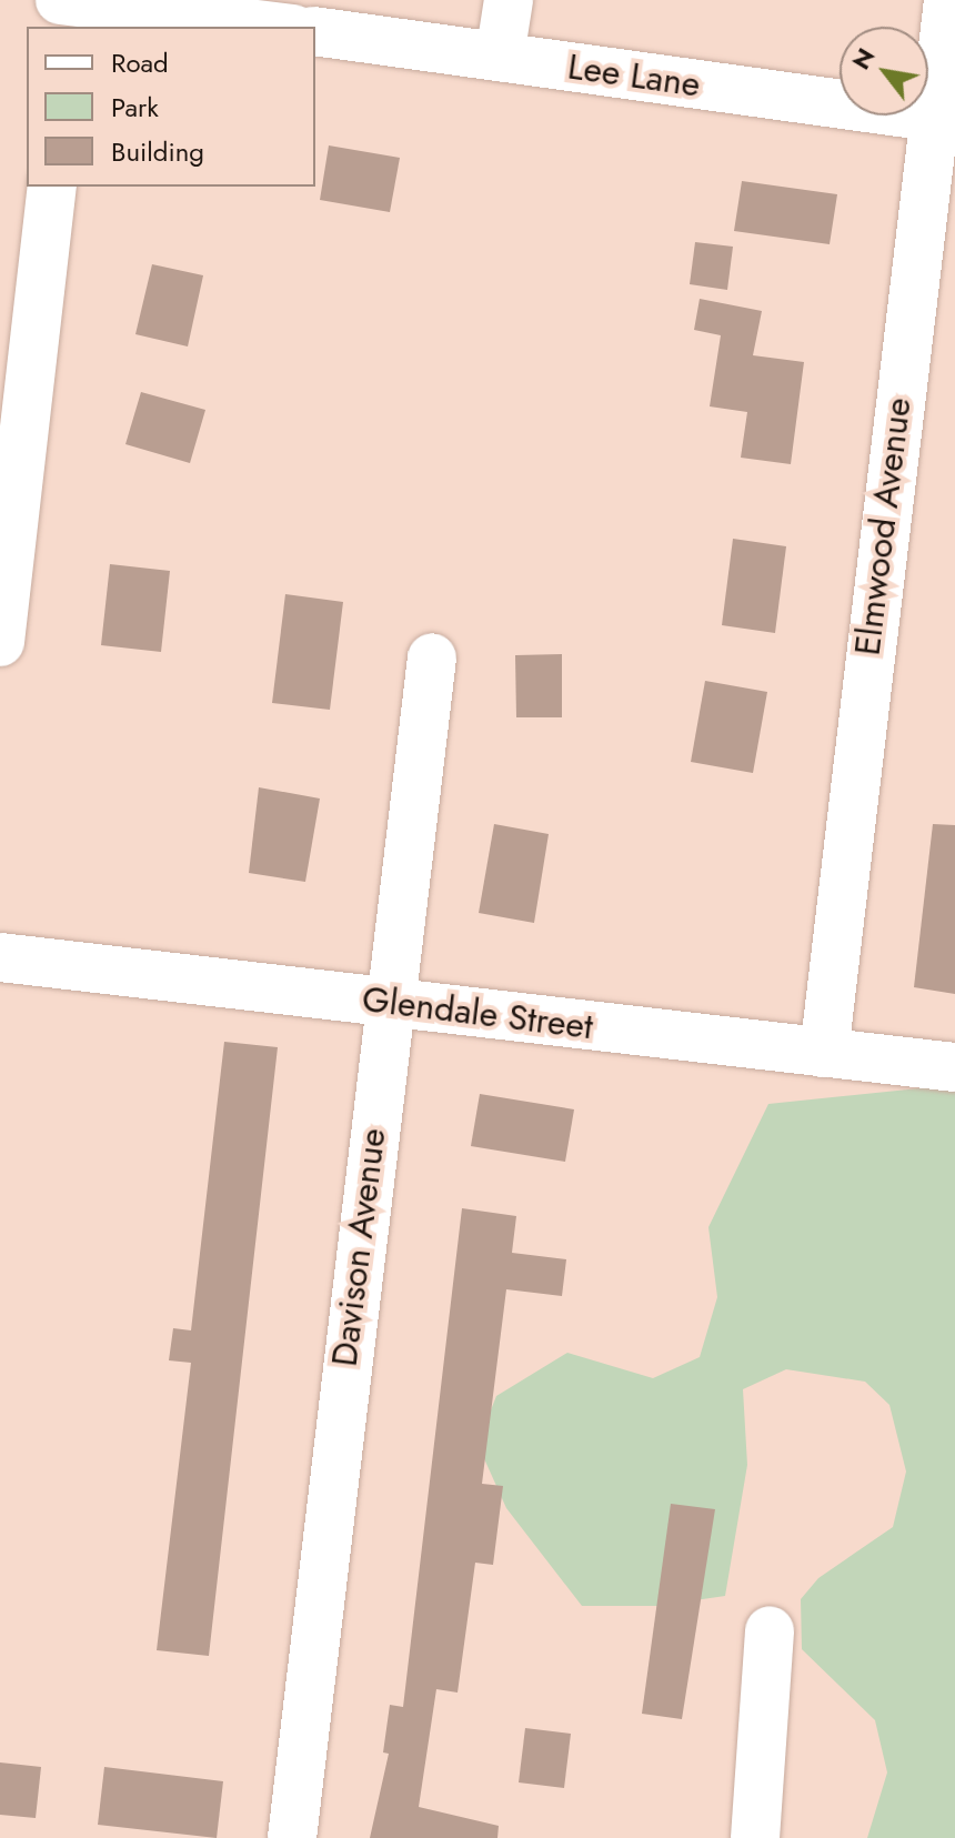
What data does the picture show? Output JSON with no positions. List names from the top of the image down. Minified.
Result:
{"streets":{"street":["Lee Lane","Elmwood Avenue","Glendale Street","Davison Avenue"]},"crossings":[["Lee Lane","Elmwood Avenue"],["Elmwood Avenue","Glendale Street"],["Glendale Street","Davison Avenue"]],"legend":["Road","Park","Building"],"north":"top left"}
